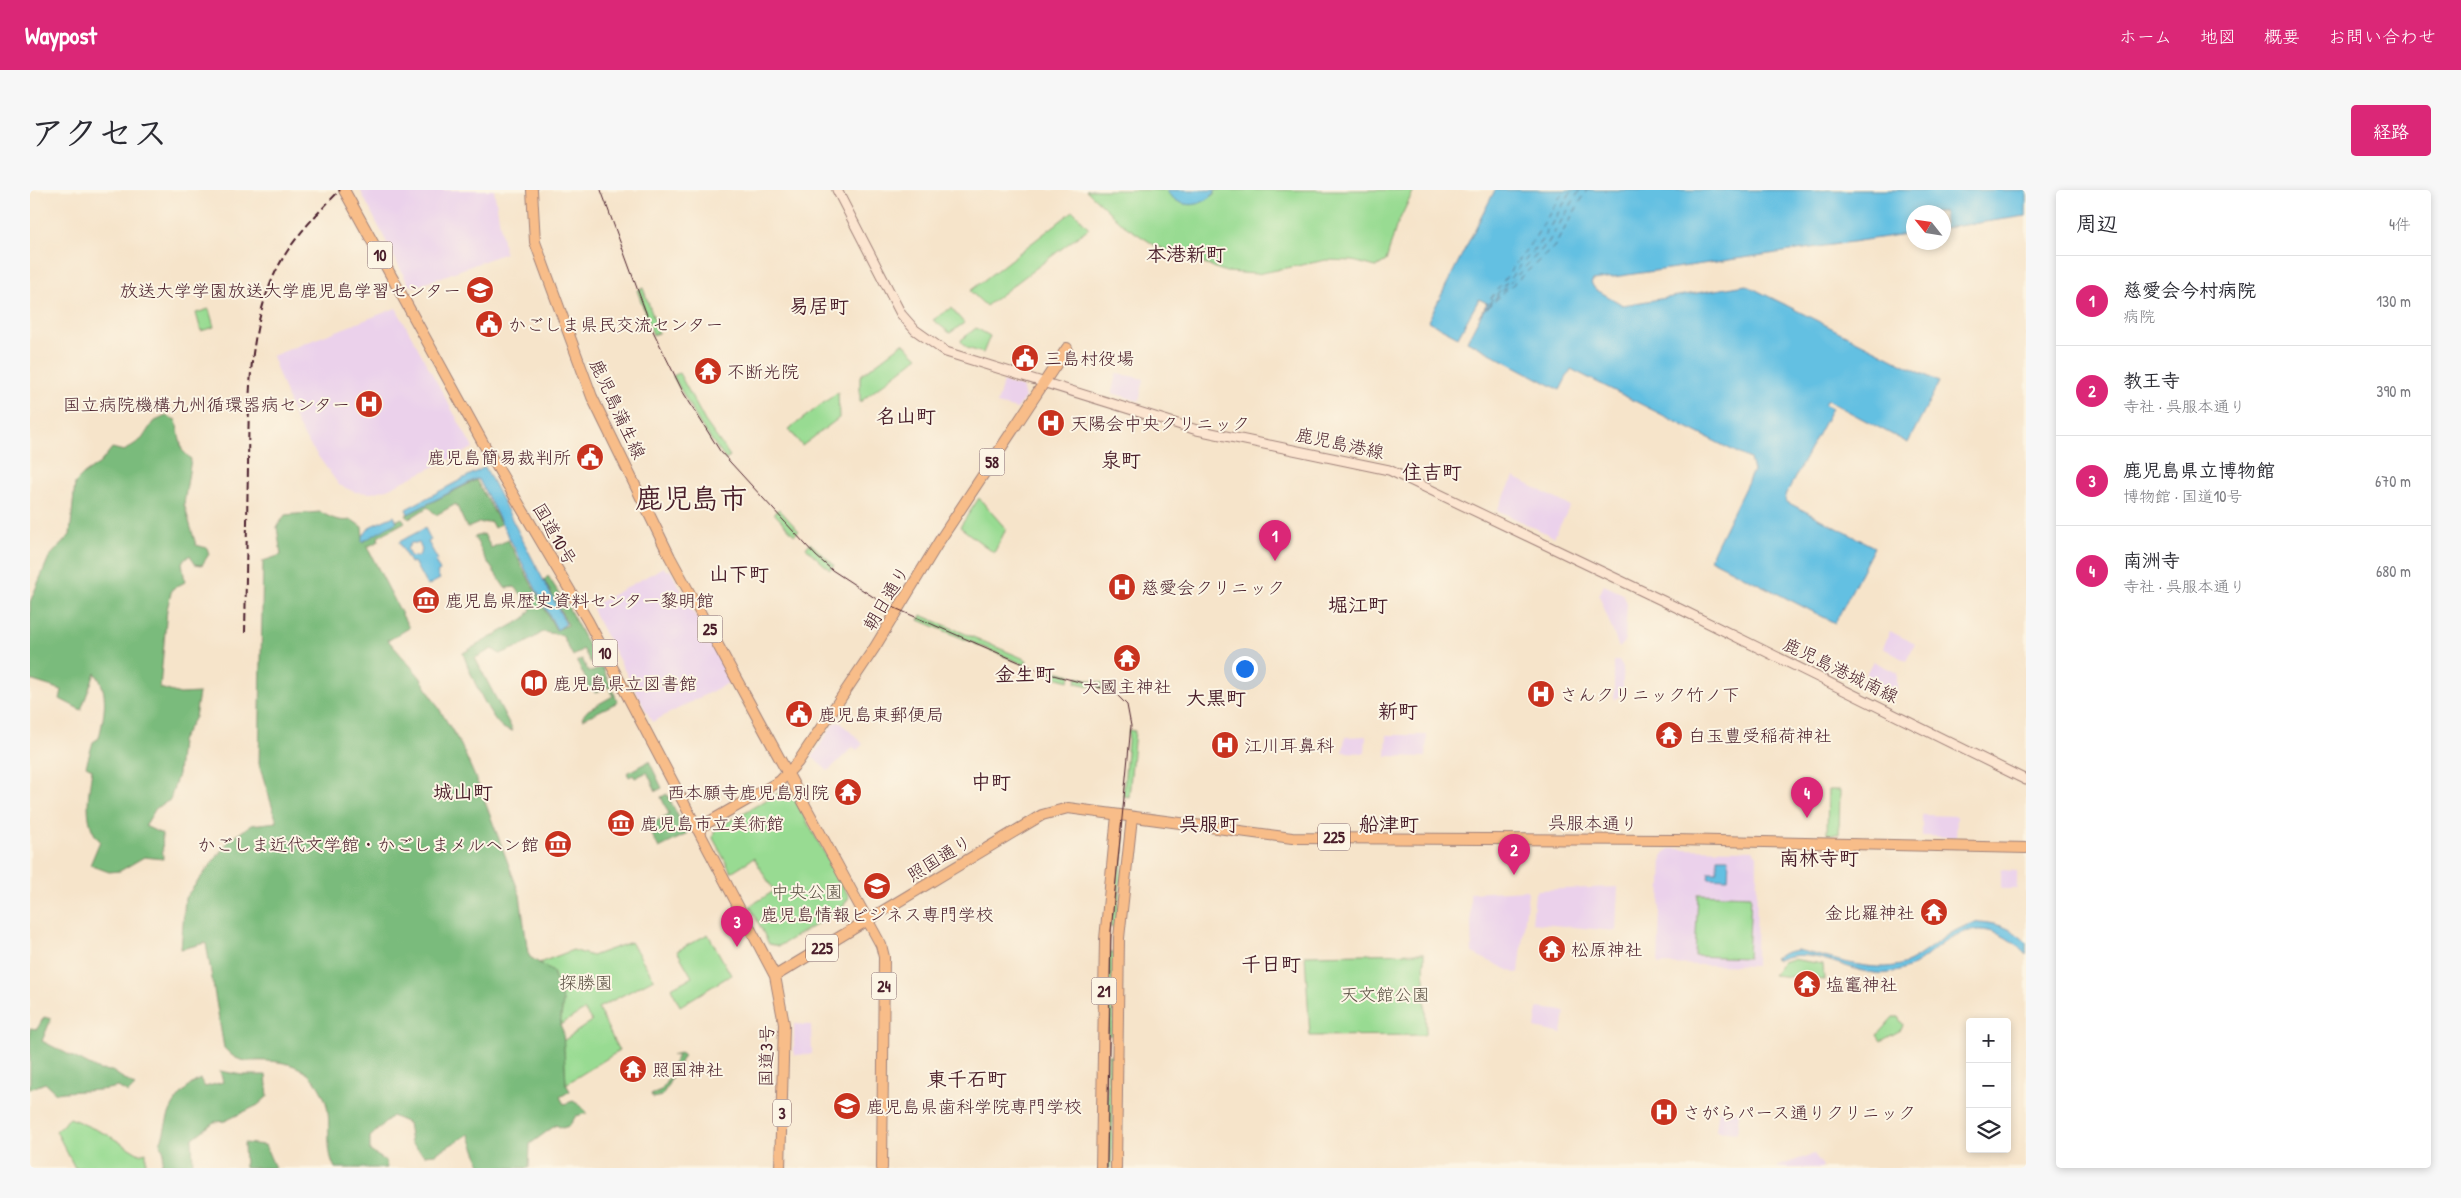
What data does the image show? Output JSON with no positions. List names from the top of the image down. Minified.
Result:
{"streets":{"main road":["10","鹿児島蒲生線","鹿児島港線","58","国道10号","朝日通り","25","鹿児島港城南線","呉服本通り","225","照国通り","24","21","国道3号","3"]},"crossings":[["鹿児島蒲生線","朝日通り"],["鹿児島蒲生線","照国通り"],["鹿児島蒲生線","24"],["鹿児島港線","朝日通り"],["鹿児島港線","鹿児島港城南線"],["国道10号","朝日通り"],["国道10号","照国通り"],["国道10号","国道3号"],["呉服本通り","照国通り"],["呉服本通り","21"],["照国通り","24"],["照国通り","21"],["照国通り","国道3号"]],"districts":["本港新町","易居町","名山町","泉町","住吉町","鹿児島市","山下町","堀江町","金生町","大黒町","新町","中町","城山町","呉服町","船津町","南林寺町","千日町","東千石町"],"parks":["中央公園","探勝園","天文館公園"],"places":{"school or university":["放送大学学園放送大学鹿児島学習センター","鹿児島情報ビジネス専門学校","鹿児島県歯科学院専門学校"],"public building":["かごしま県民交流センター","三島村役場","鹿児島簡易裁判所","鹿児島東郵便局"],"temple":["不断光院","大國主神社","白玉豊受稲荷神社","西本願寺鹿児島別院","金比羅神社","松原神社","塩竃神社","照国神社"],"hospital":["国立病院機構九州循環器病センター","天陽会中央クリニック","慈愛会クリニック","さんクリニック竹ノ下","江川耳鼻科","さがらパース通りクリニック"],"museum":["鹿児島県歴史資料センター黎明館","鹿児島市立美術館","かごしま近代文学館・かごしまメルヘン館"],"library":["鹿児島県立図書館"]},"north":"top left","page":{"header":"Waypost","nav":["ホーム","地図","概要","お問い合わせ"],"title":"アクセス","buttons":"経路","heading":["周辺","4件"],"list":[{"mark":"1","name":"慈愛会今村病院","note":"病院","value":"130 m"},{"mark":"2","name":"教王寺","note":"寺社 · 呉服本通り","value":"390 m"},{"mark":"3","name":"鹿児島県立博物館","note":"博物館 · 国道10号","value":"670 m"},{"mark":"4","name":"南洲寺","note":"寺社 · 呉服本通り","value":"680 m"}],"pins":["1","4","2","3"],"map_buttons":["+","−"]}}
